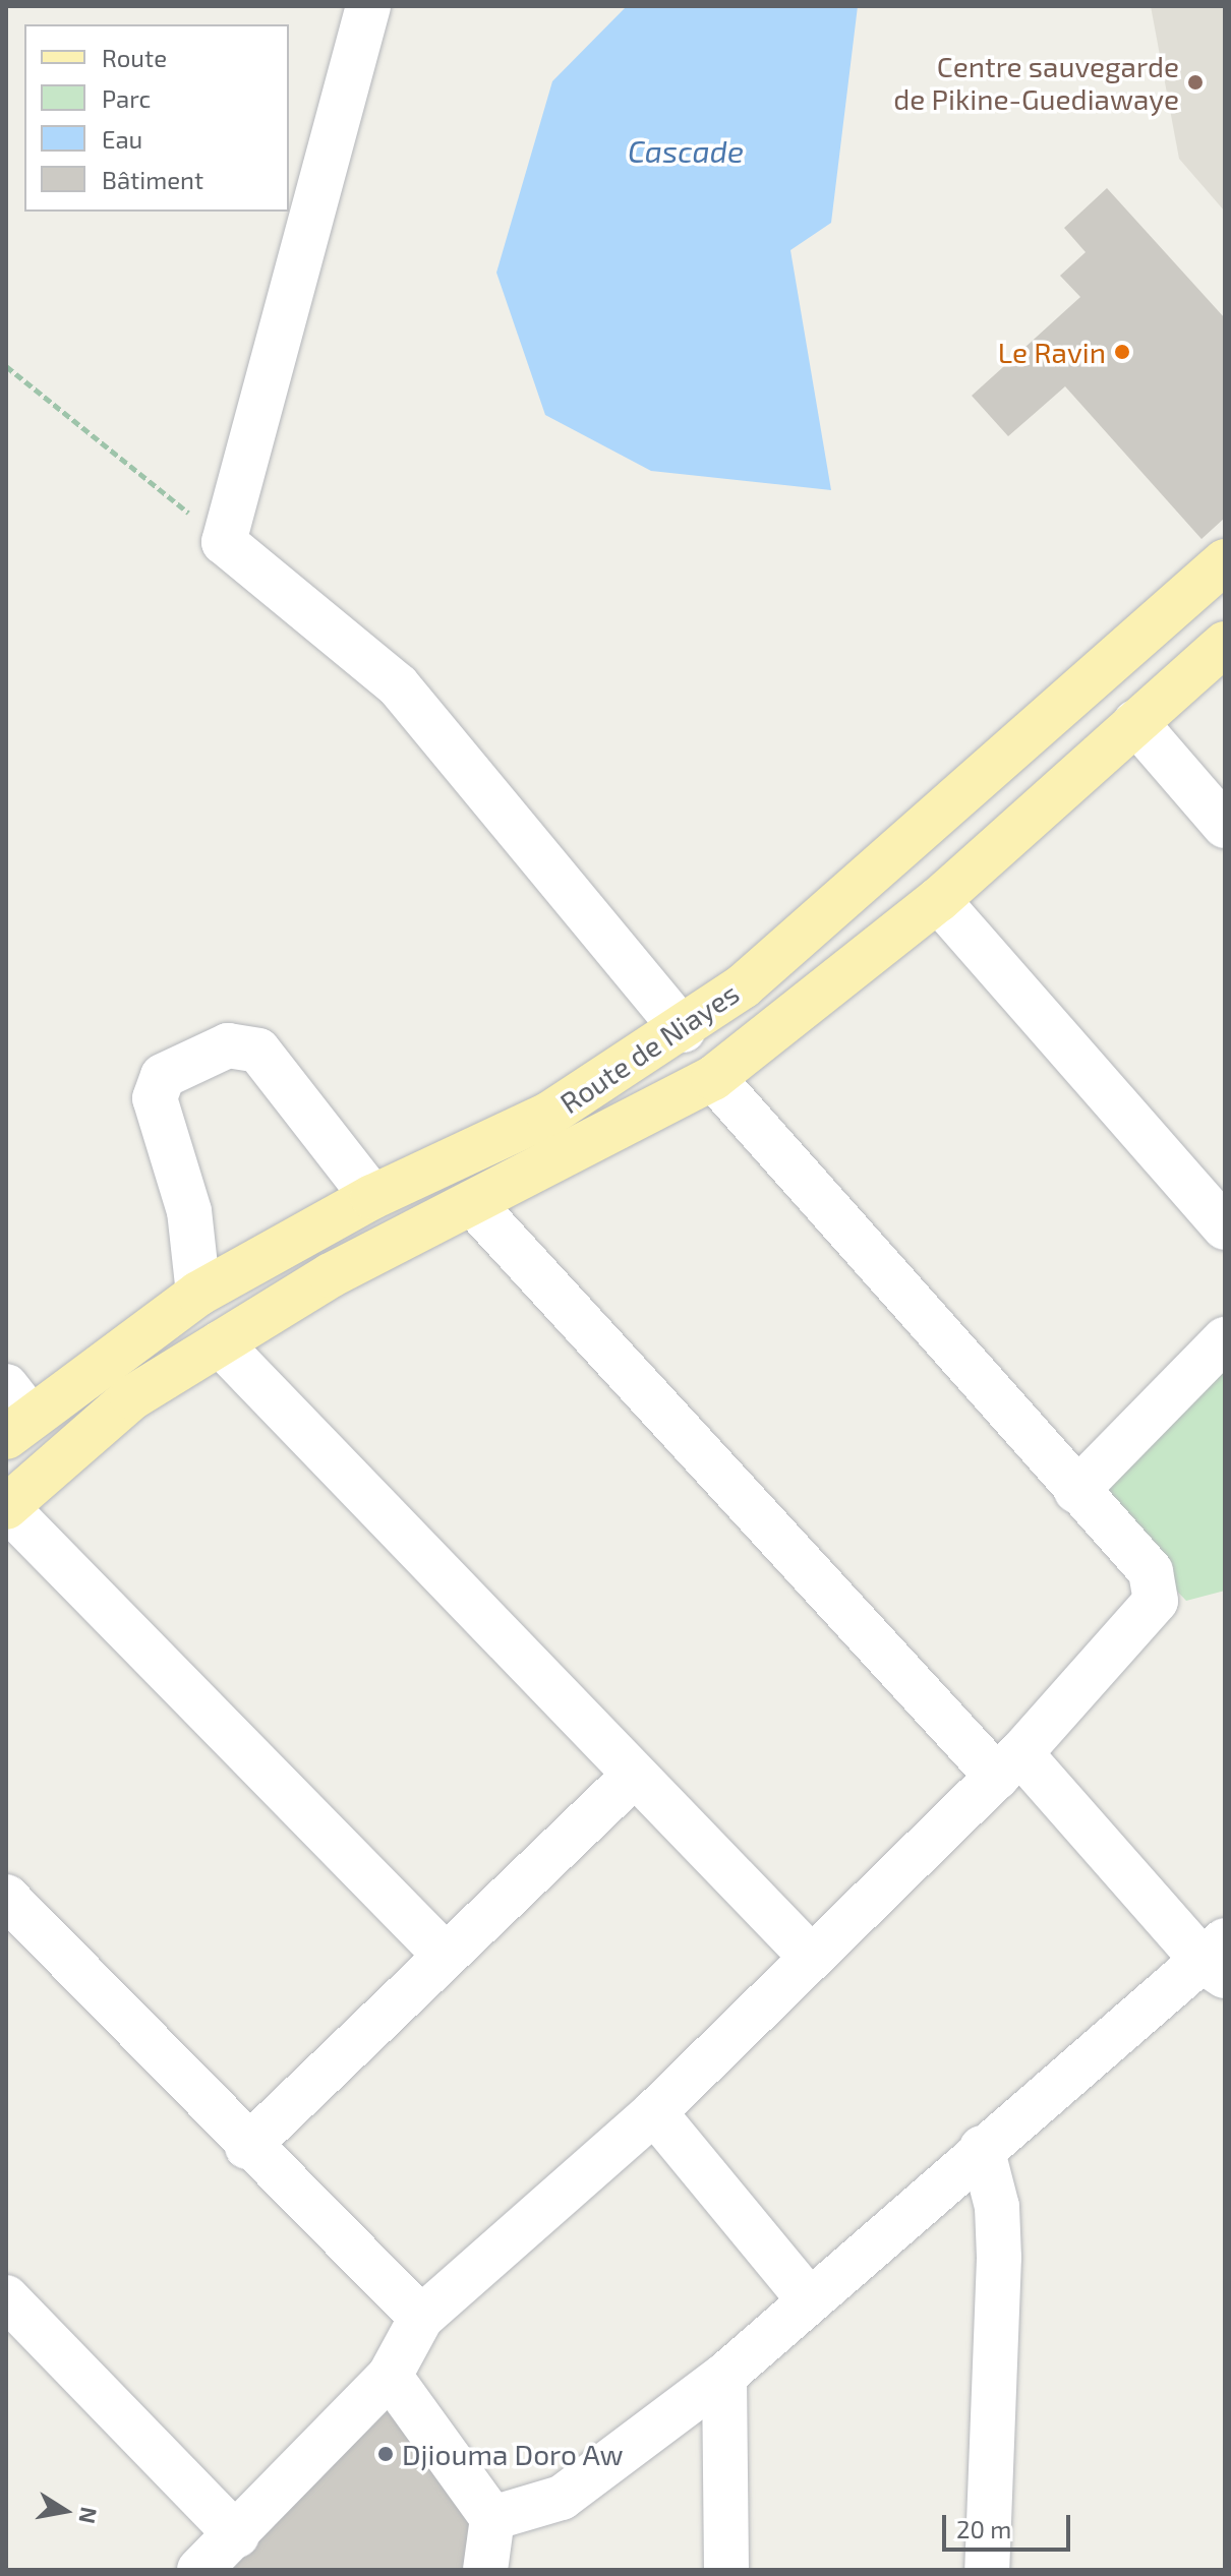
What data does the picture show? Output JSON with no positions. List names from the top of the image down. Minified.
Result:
{"streets":{"main road":["Route de Niayes"]},"water":["Cascade"],"places":["Centre sauvegarde de Pikine-Guediawaye","Le Ravin","Djiouma Doro Aw"],"legend":["Route","Parc","Eau","Bâtiment"],"scale_bar":"20 m","north":"right"}
